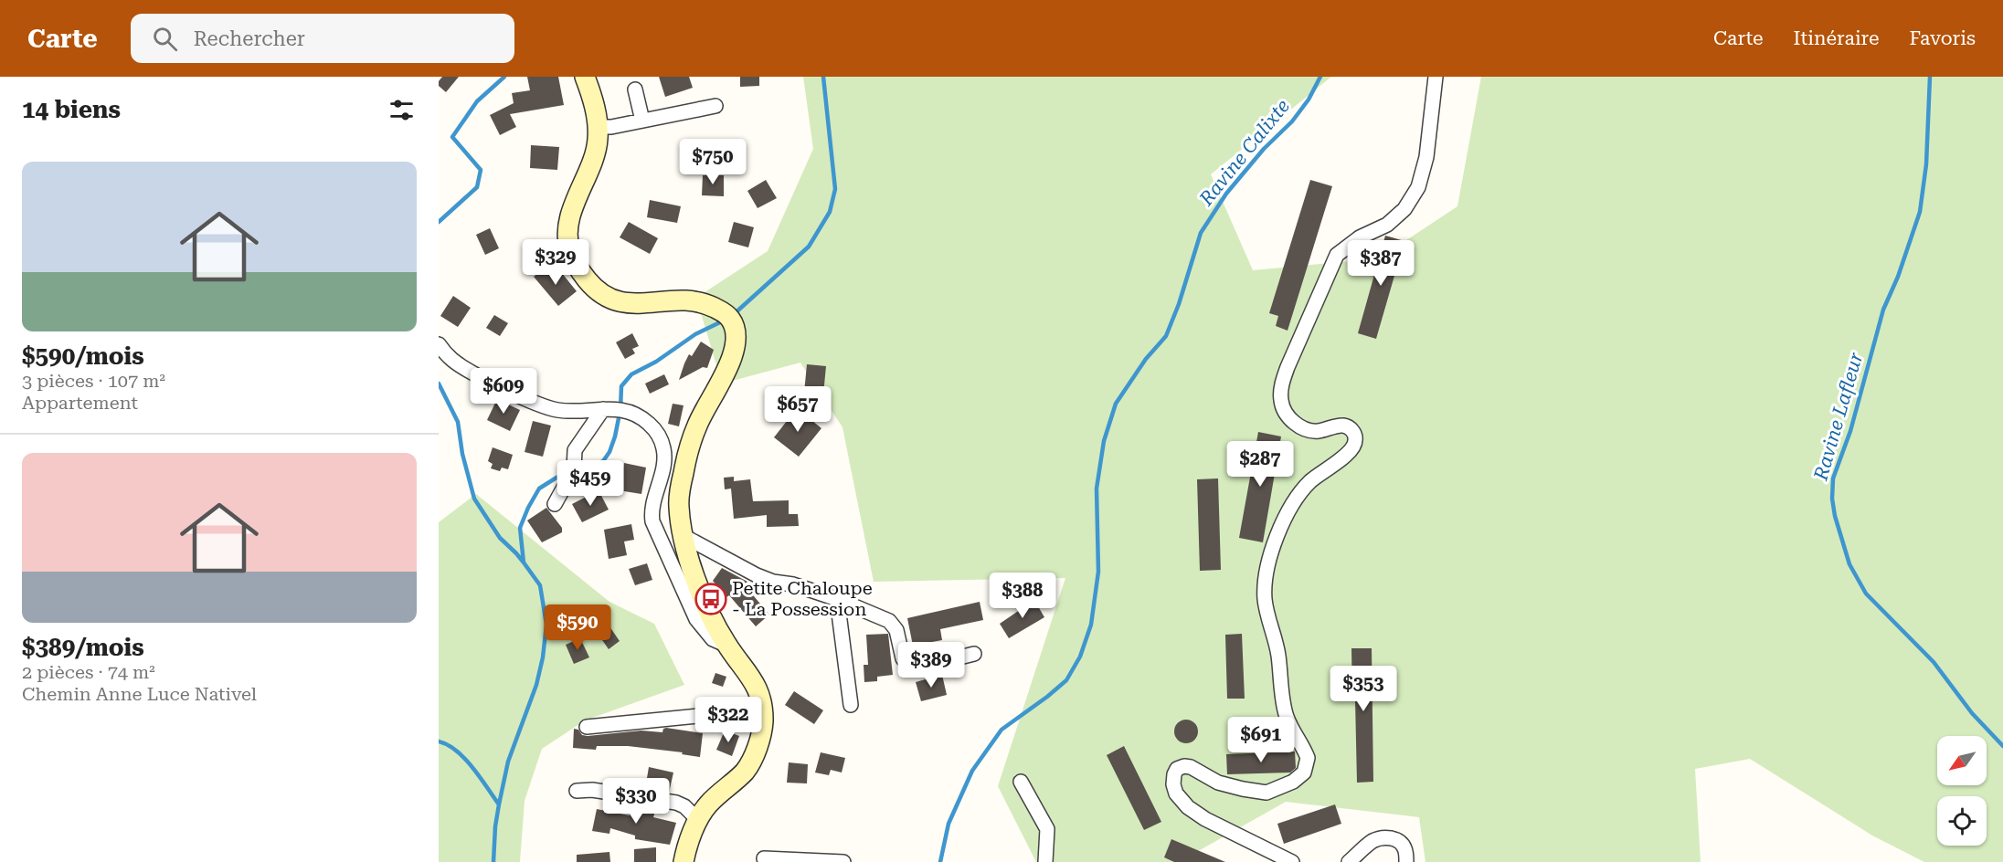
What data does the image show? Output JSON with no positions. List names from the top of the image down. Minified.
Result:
{"water":["Ravine Calixte","Ravine Lafleur"],"places":{"bus stop":["Petite Chaloupe - La Possession"]},"north":"bottom left","page":{"header":"Carte","search":"Rechercher","nav":["Carte","Itinéraire","Favoris"],"heading":"14 biens","price":["$750","$329","$387","$609","$657","$287","$459","$388","$590","$389","$353","$322","$691","$330"],"list":[{"name":"$590/mois","note":"3 pièces · 107 m² · Appartement"},{"name":"$389/mois","note":"2 pièces · 74 m² · Chemin Anne Luce Nativel"}]}}
